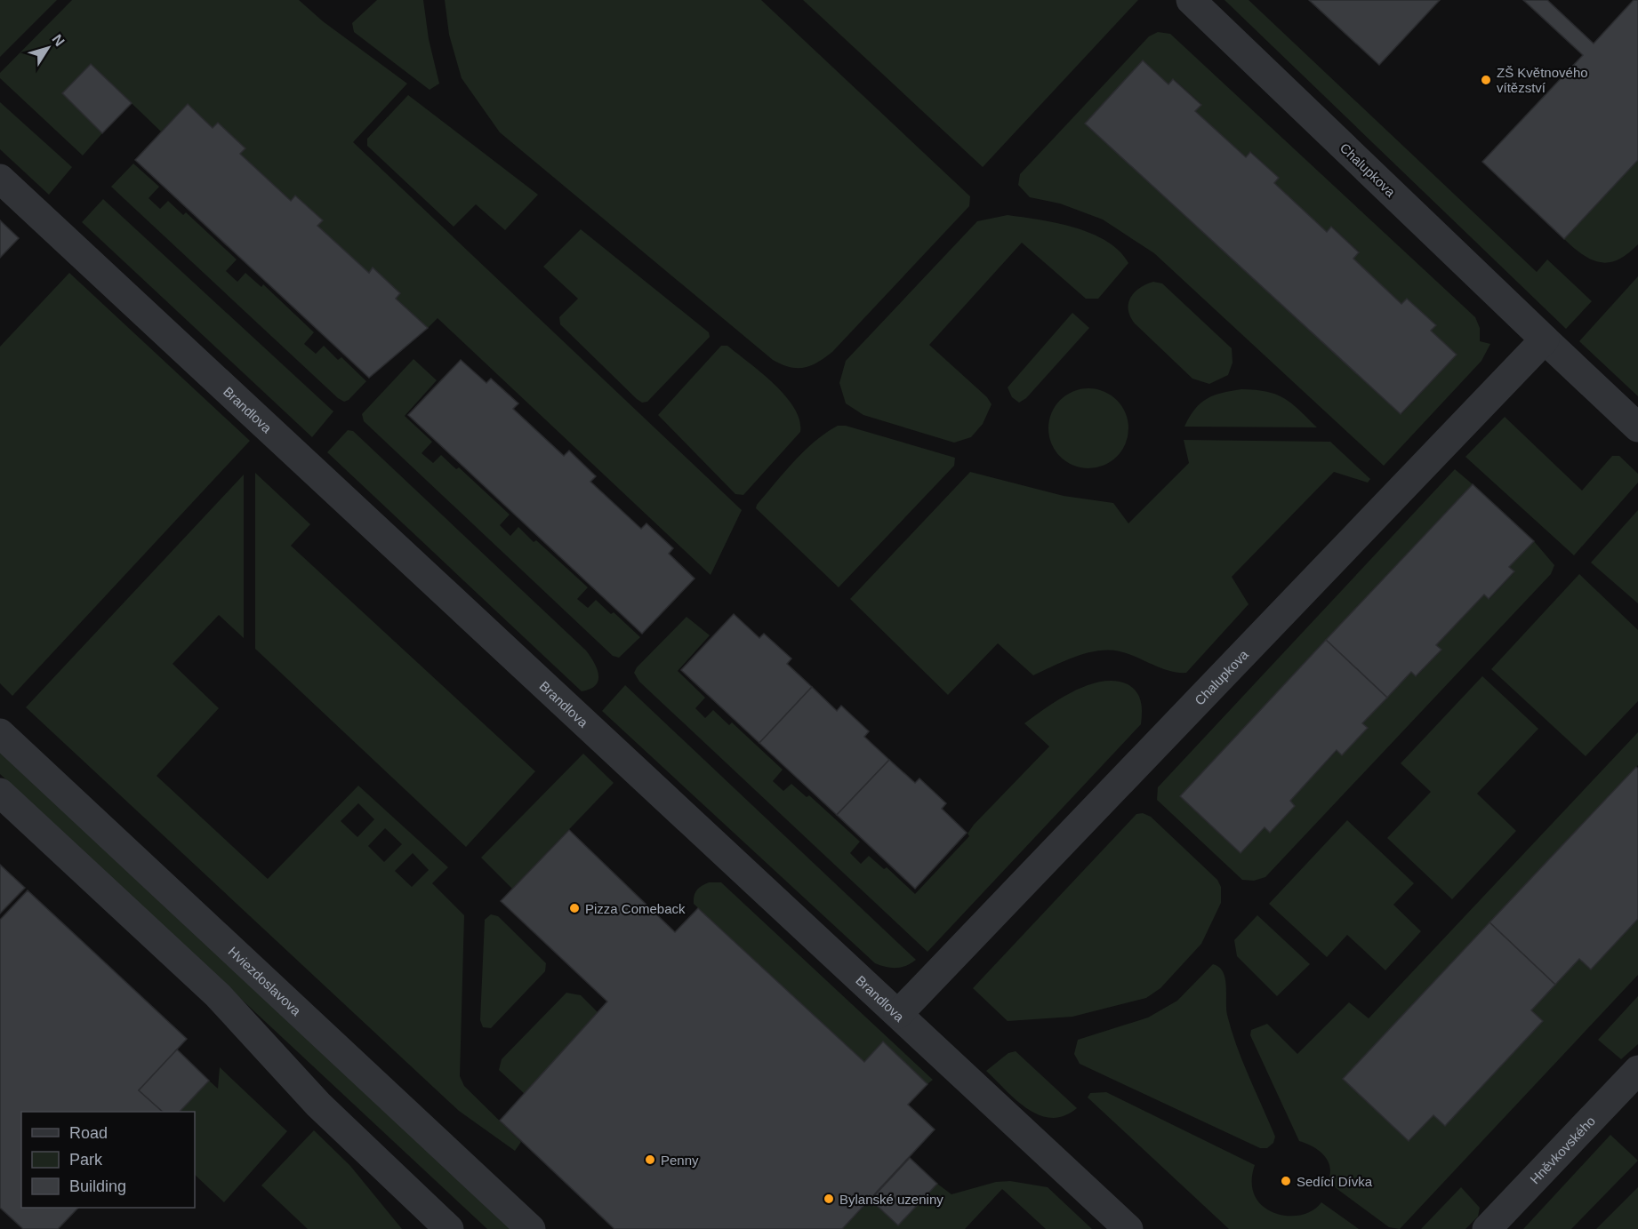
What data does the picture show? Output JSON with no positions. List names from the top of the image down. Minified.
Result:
{"streets":{"street":["Chalupkova","Brandlova","Hviezdoslavova","Hněvkovského"]},"crossings":[["Chalupkova","Brandlova"]],"places":["ZŠ Květnového vítězství","Pizza Comeback","Penny","Sedící Dívka","Bylanské uzeniny"],"legend":["Road","Park","Building"],"north":"top right"}
